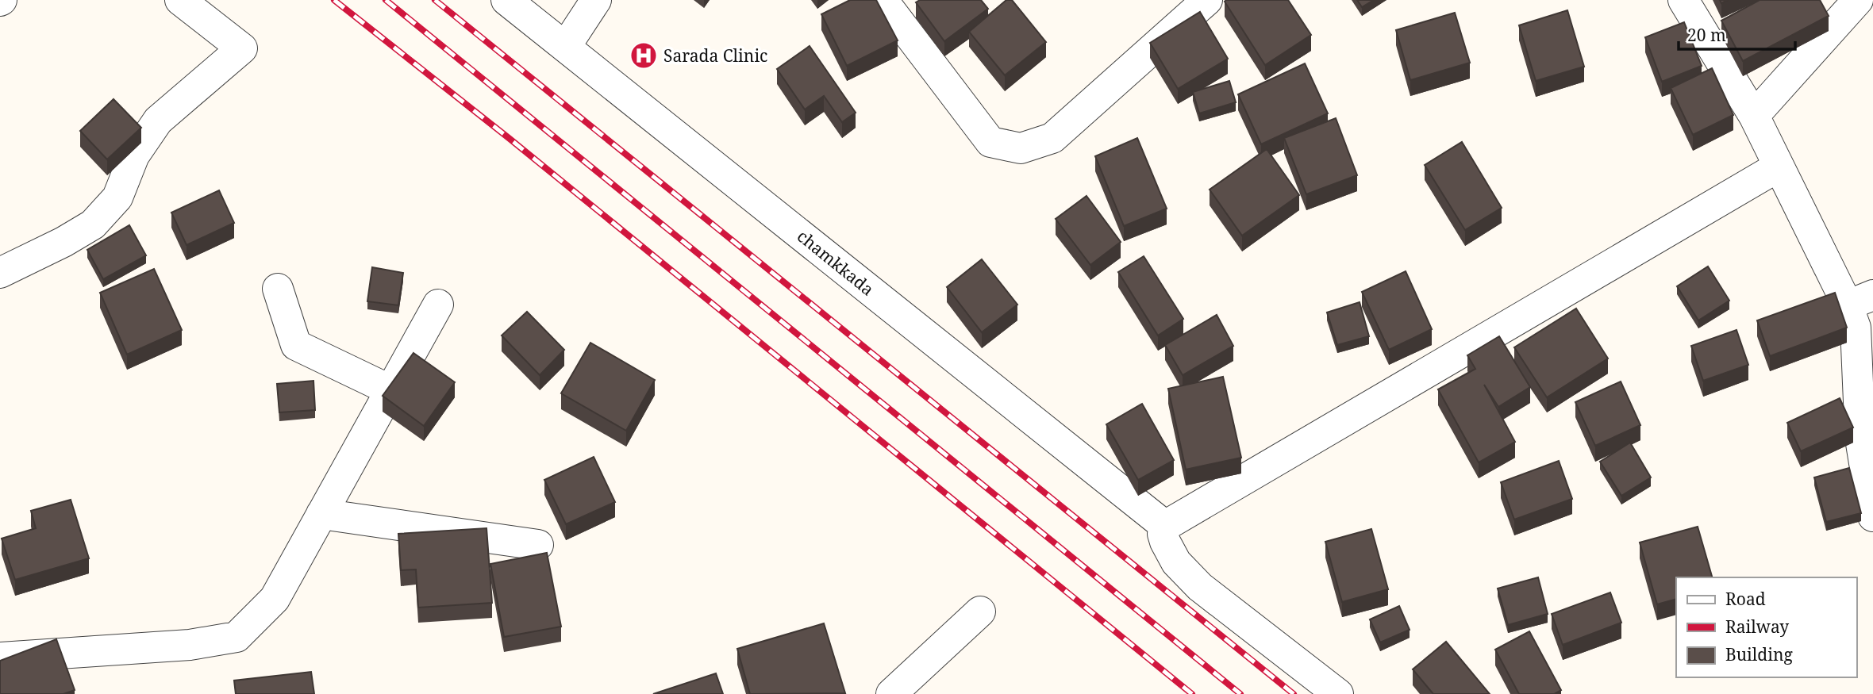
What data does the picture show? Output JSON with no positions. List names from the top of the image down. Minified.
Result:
{"streets":{"street":["chamkkada"]},"places":{"hospital":["Sarada Clinic"]},"legend":["Road","Railway","Building"],"scale_bar":"20 m"}
